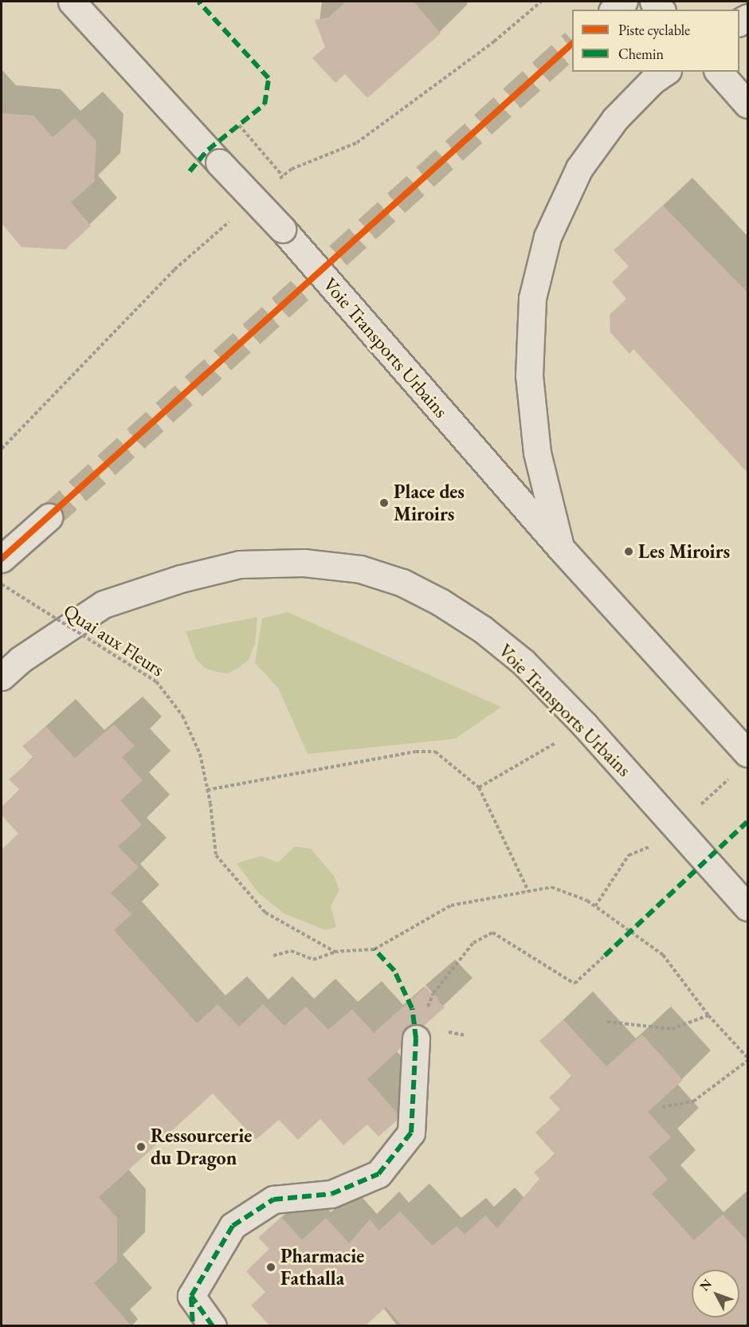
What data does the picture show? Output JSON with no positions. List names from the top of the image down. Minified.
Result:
{"streets":{"street":["Voie Transports Urbains"],"path":["Quai aux Fleurs"]},"places":["Place des Miroirs","Les Miroirs","Ressourcerie du Dragon","Pharmacie Fathalla"],"legend":["Piste cyclable","Chemin"],"north":"top left"}
